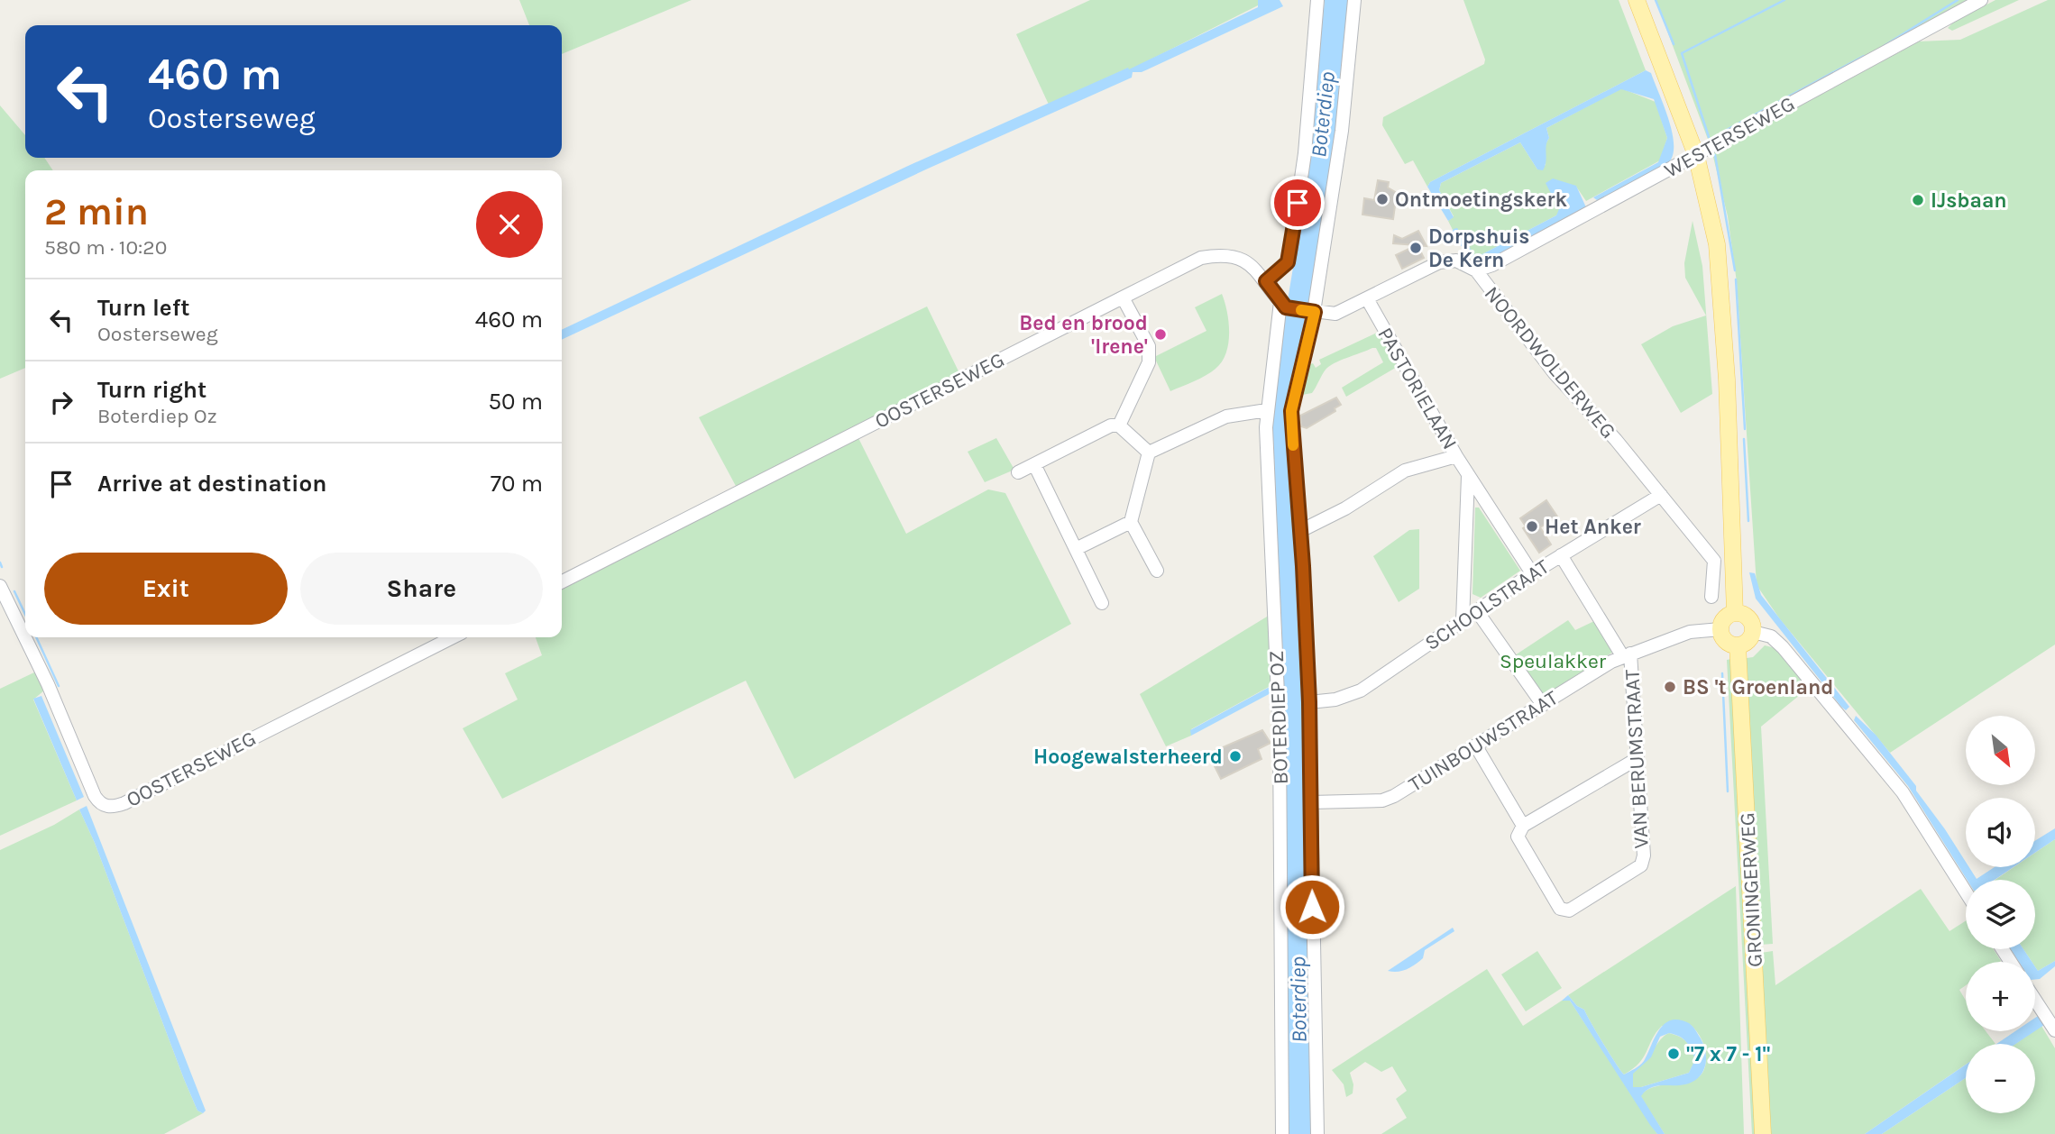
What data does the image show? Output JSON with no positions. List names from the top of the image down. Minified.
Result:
{"streets":{"main road":["GRONINGERWEG"],"street":["WESTERSEWEG","NOORDWOLDERWEG","PASTORIELAAN","OOSTERSEWEG","SCHOOLSTRAAT","BOTERDIEP OZ","TUINBOUWSTRAAT","VAN BERUMSTRAAT"]},"crossings":[["WESTERSEWEG","NOORDWOLDERWEG"],["NOORDWOLDERWEG","PASTORIELAAN"],["NOORDWOLDERWEG","SCHOOLSTRAAT"],["PASTORIELAAN","SCHOOLSTRAAT"],["OOSTERSEWEG","BOTERDIEP OZ"],["TUINBOUWSTRAAT","VAN BERUMSTRAAT"],["TUINBOUWSTRAAT","GRONINGERWEG"]],"water":["Boterdiep"],"parks":["Speulakker"],"places":["Ontmoetingskerk","IJsbaan","Dorpshuis De Kern","Bed en brood 'Irene'","Het Anker","BS 't Groenland","Hoogewalsterheerd","\"7 x 7 - 1\""],"north":"bottom right","page":{"turn":["460 m","Oosterseweg"],"heading":["2 min","580 m · 10:20"],"list":[{"name":"Turn left","note":"Oosterseweg","value":"460 m"},{"name":"Turn right","note":"Boterdiep Oz","value":"50 m"},{"name":"Arrive at destination","value":"70 m"}],"buttons":["Exit","Share"],"map_buttons":["+","−"]}}
